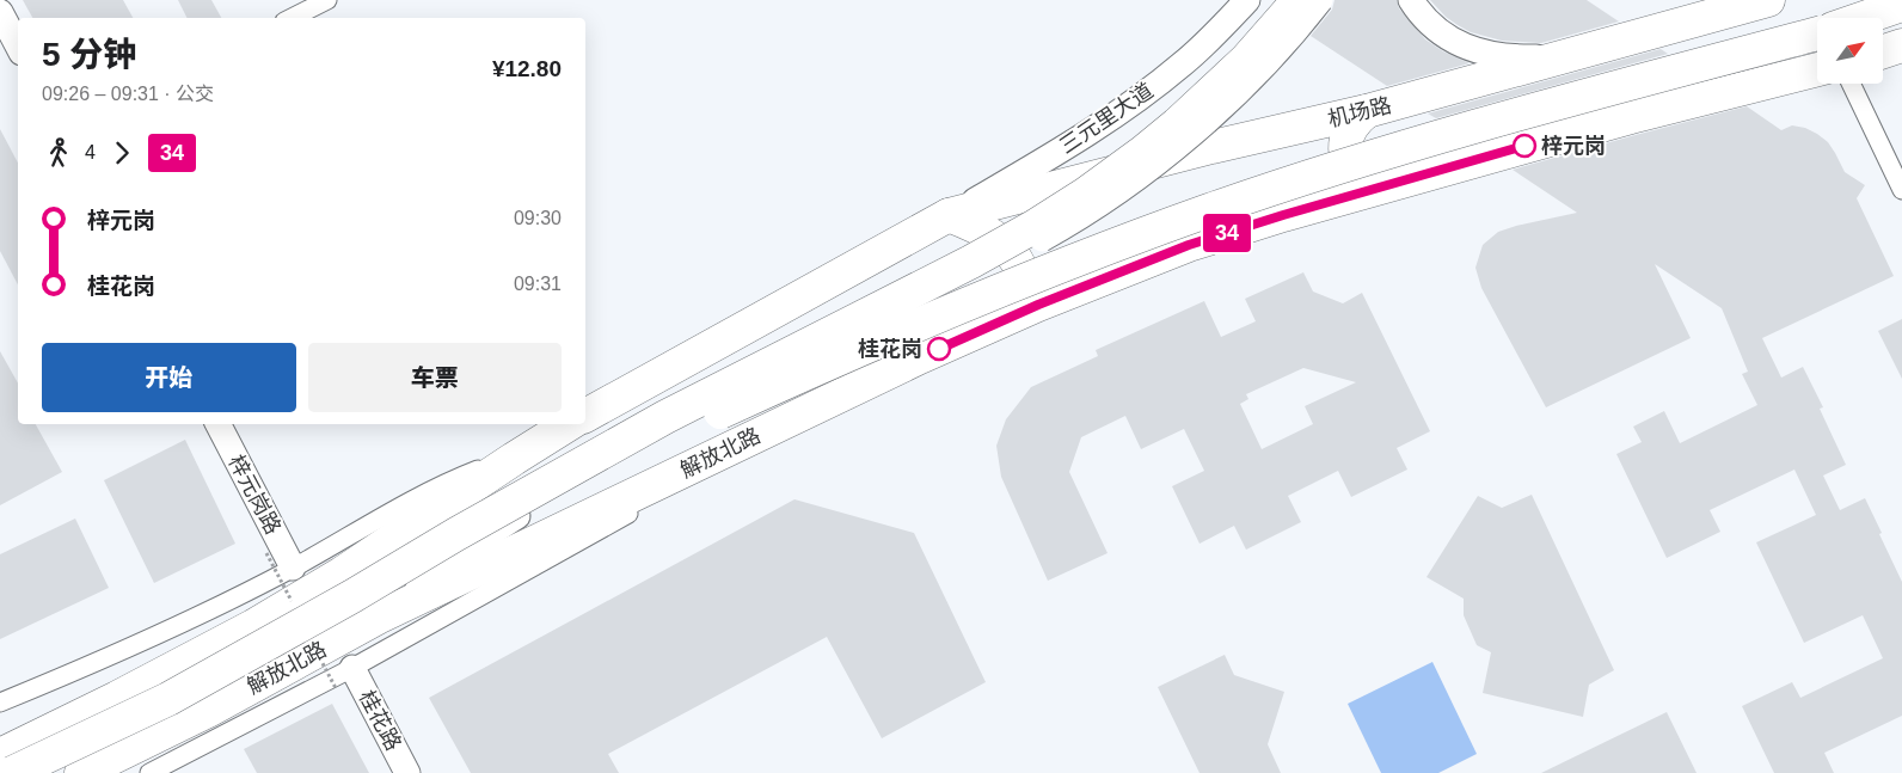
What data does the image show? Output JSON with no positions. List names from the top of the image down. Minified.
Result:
{"streets":{"highway":["机场路","解放北路"],"main road":["三元里大道","梓元岗路","桂花路"]},"crossings":[["机场路","三元里大道"]],"places":["梓元岗","桂花岗"],"lines":["bus line 34"],"north":"top right","page":{"on_map":"34","heading":["5 分钟","09:26 – 09:31 · 公交","¥12.80"],"legs":["4","34"],"list":[{"name":"梓元岗","value":"09:30"},{"name":"桂花岗","value":"09:31"}],"buttons":["开始","车票"]}}
